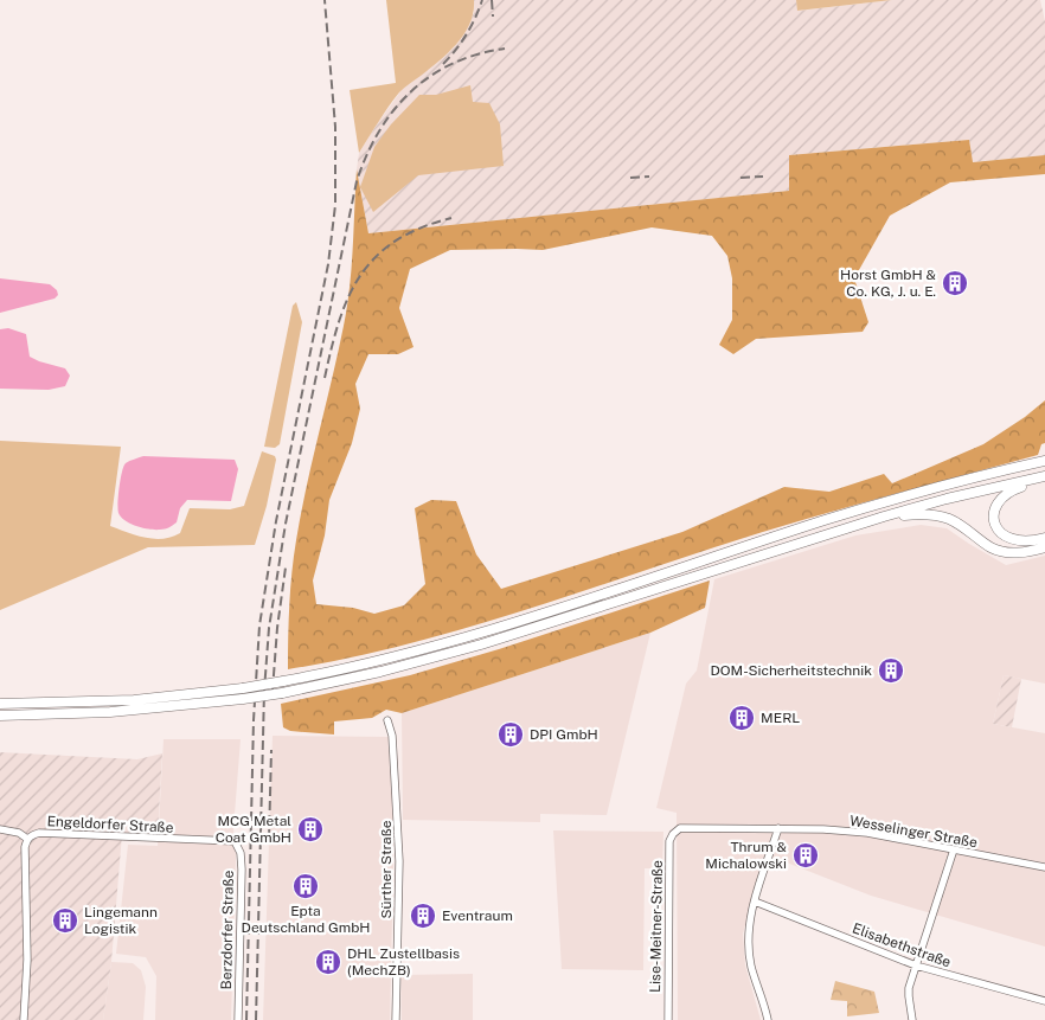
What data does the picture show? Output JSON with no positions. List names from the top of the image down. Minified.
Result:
{"streets":{"street":["Engeldorfer Straße","Wesselinger Straße","Sürther Straße","Lise-Meitner-Straße","Berzdorfer Straße","Elisabethstraße"]},"crossings":[["Engeldorfer Straße","Berzdorfer Straße"],["Wesselinger Straße","Lise-Meitner-Straße"]],"places":{"building":["Horst GmbH & Co. KG, J. u. E.","DOM-Sicherheitstechnik","MERL","DPI GmbH","MCG Metal Coat GmbH","Thrum & Michalowski","Epta Deutschland GmbH","Eventraum","Lingemann Logistik","DHL Zustellbasis (MechZB)"]}}
